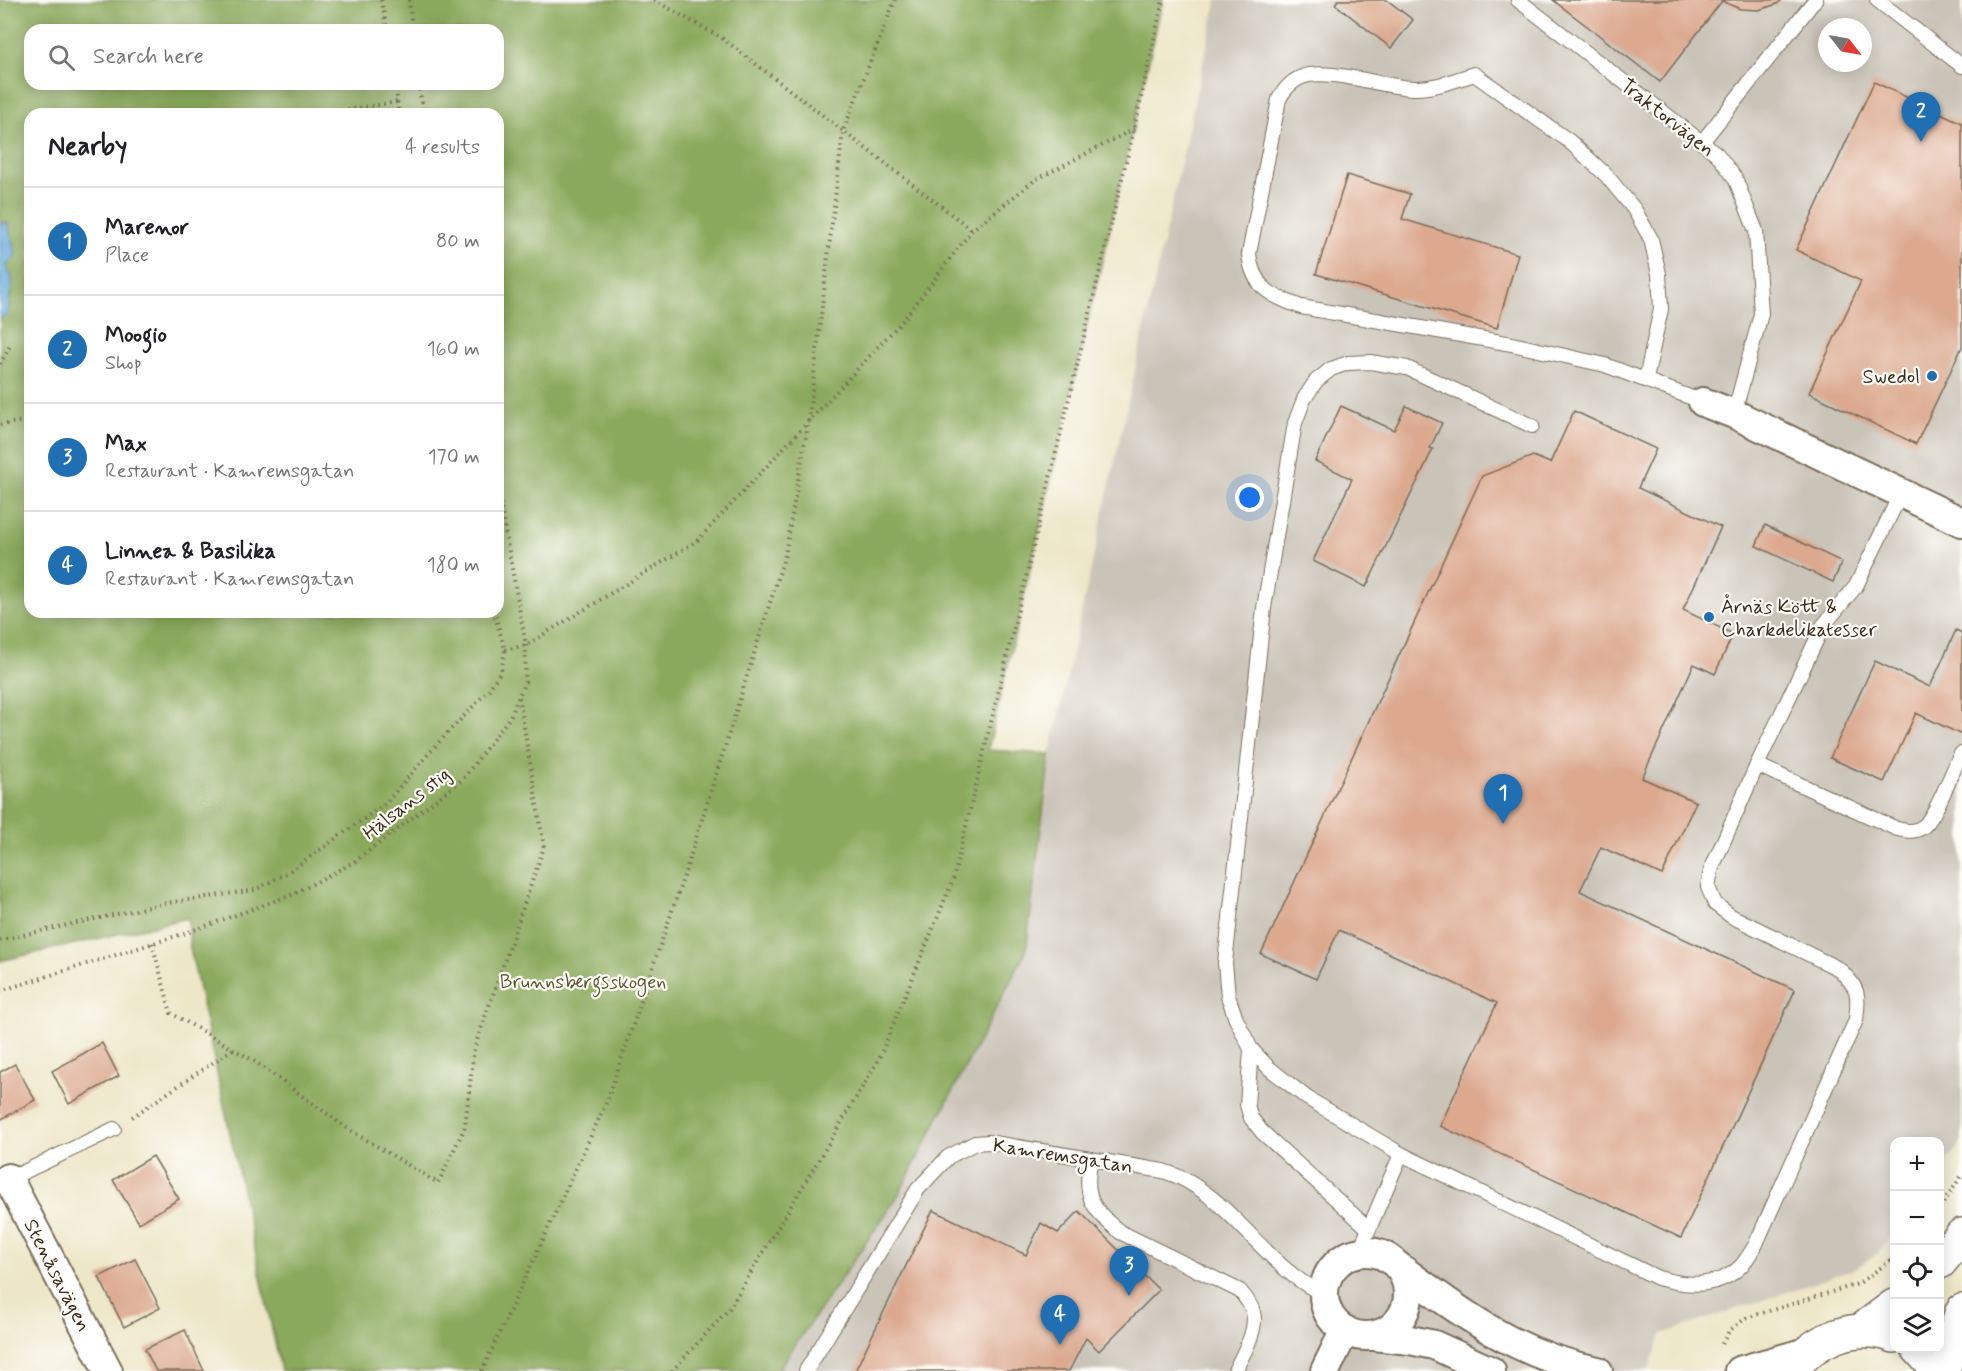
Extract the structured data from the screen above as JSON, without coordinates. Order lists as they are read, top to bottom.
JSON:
{
  "streets": {
    "street": ["Stenåsavägen"],
    "lane": ["Traktorvägen", "Kamremsgatan"],
    "path": ["Hälsans stig"]
  },
  "parks": ["Brunnsbergsskogen"],
  "places": ["Swedol", "Årnäs Kött & Charkdelikatesser"],
  "north": "bottom right",
  "page": {
    "search": "Search here",
    "pins": [
      "2",
      "1",
      "3",
      "4"
    ],
    "heading": ["Nearby", "4 results"],
    "list": [
      {
        "mark": "1",
        "name": "Marenor",
        "note": "Place",
        "value": "80 m"
      },
      {
        "mark": "2",
        "name": "Moogio",
        "note": "Shop",
        "value": "160 m"
      },
      {
        "mark": "3",
        "name": "Max",
        "note": "Restaurant · Kamremsgatan",
        "value": "170 m"
      },
      {
        "mark": "4",
        "name": "Linnea & Basilika",
        "note": "Restaurant · Kamremsgatan",
        "value": "180 m"
      }
    ],
    "map_buttons": ["+", "−"]
  }
}
